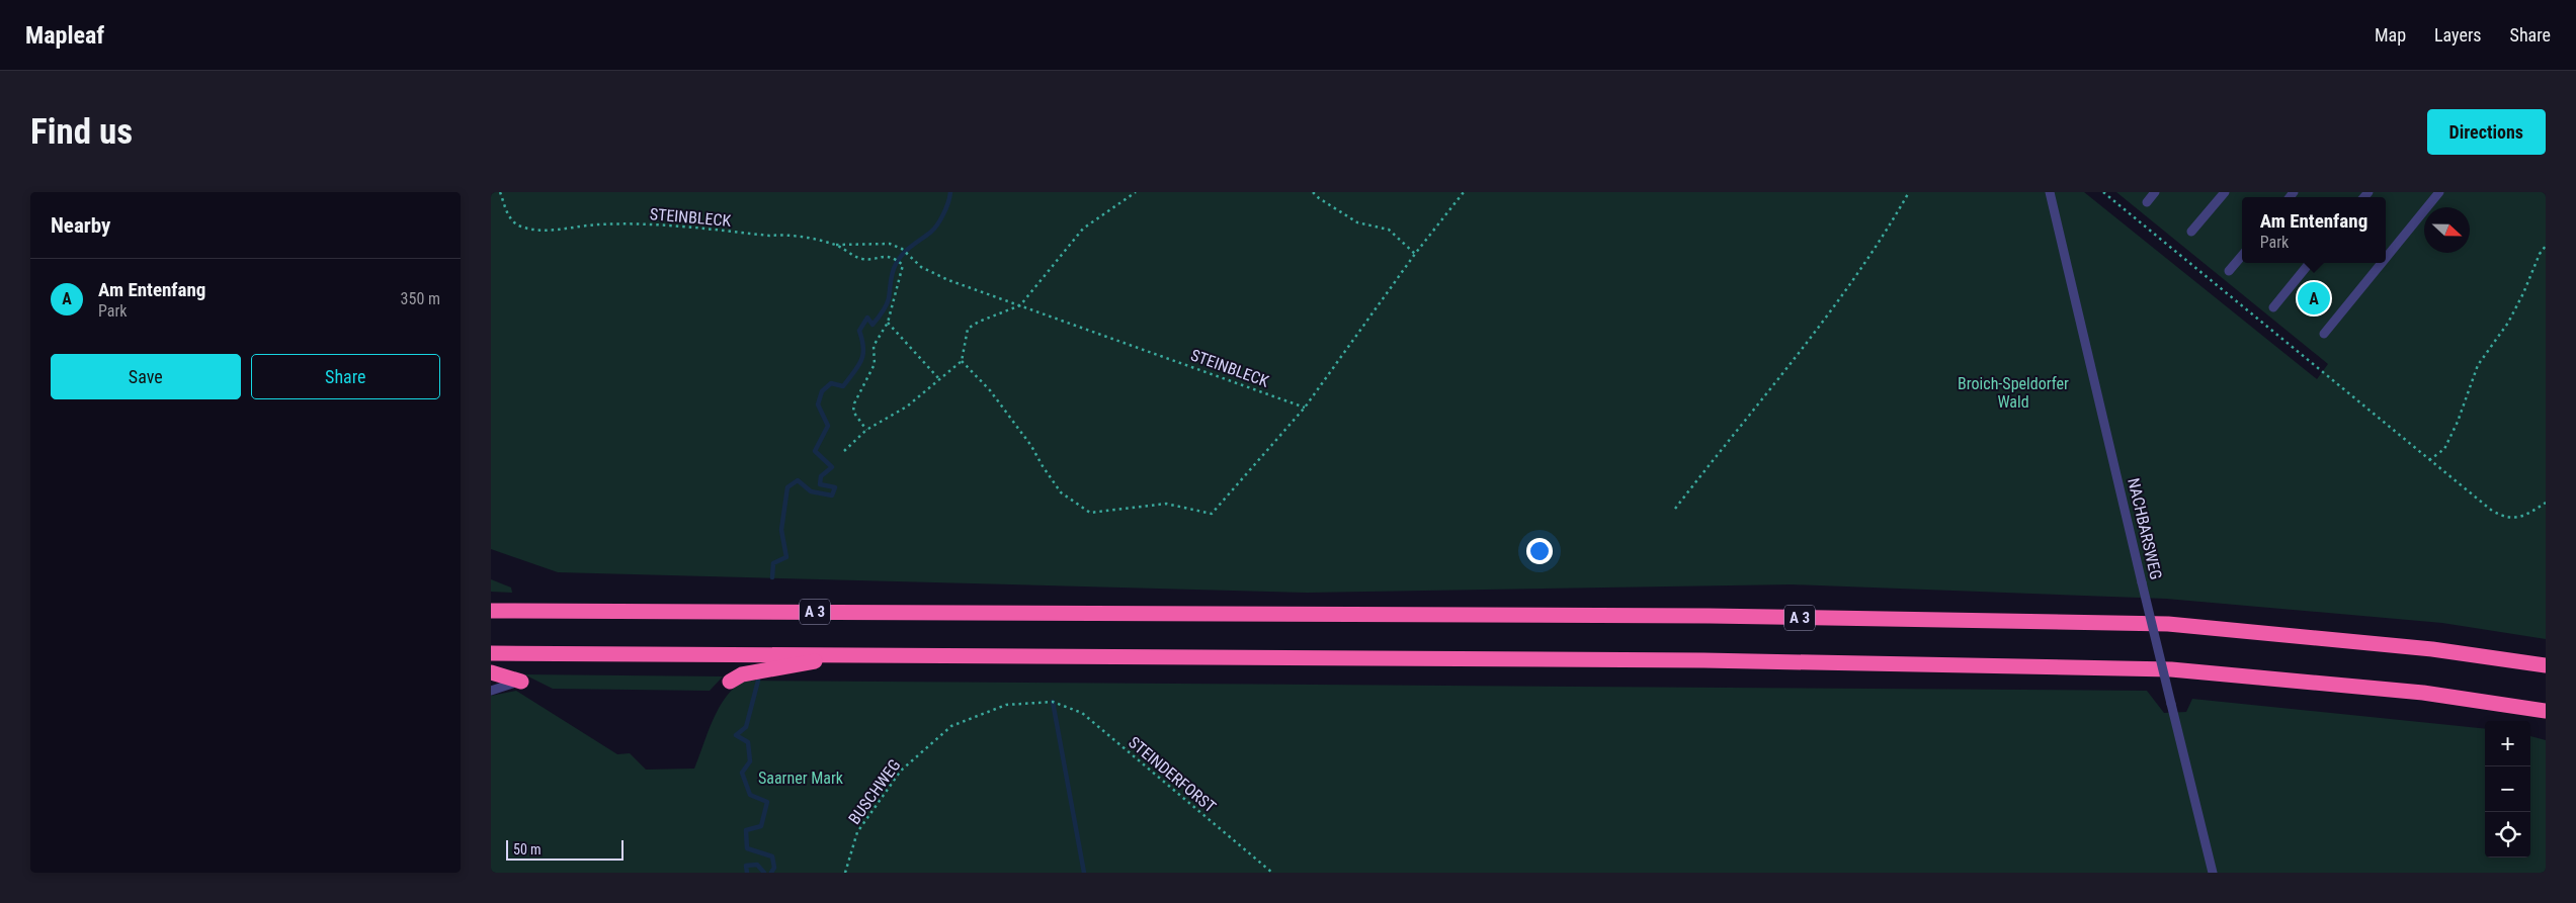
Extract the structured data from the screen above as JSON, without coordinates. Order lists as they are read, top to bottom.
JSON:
{
  "streets": {
    "highway": ["A 3"],
    "lane": ["NACHBARSWEG"],
    "path": ["STEINBLECK", "STEINDERFORST", "BUSCHWEG"]
  },
  "crossings": [
    ["STEINDERFORST", "BUSCHWEG"]
  ],
  "parks": ["Broich-Speldorfer Wald", "Saarner Mark"],
  "scale_bar": "50 m",
  "north": "right",
  "page": {
    "header": "Mapleaf",
    "nav": ["Map", "Layers", "Share"],
    "buttons": [
      "Directions",
      ["Save", "Share"]
    ],
    "title": "Find us",
    "heading": "Nearby",
    "popup": ["Am Entenfang", "Park"],
    "list": [
      {
        "mark": "A",
        "name": "Am Entenfang",
        "note": "Park",
        "value": "350 m"
      }
    ],
    "pins": "A",
    "map_buttons": ["+", "−"],
    "scale": "50 m"
  }
}
